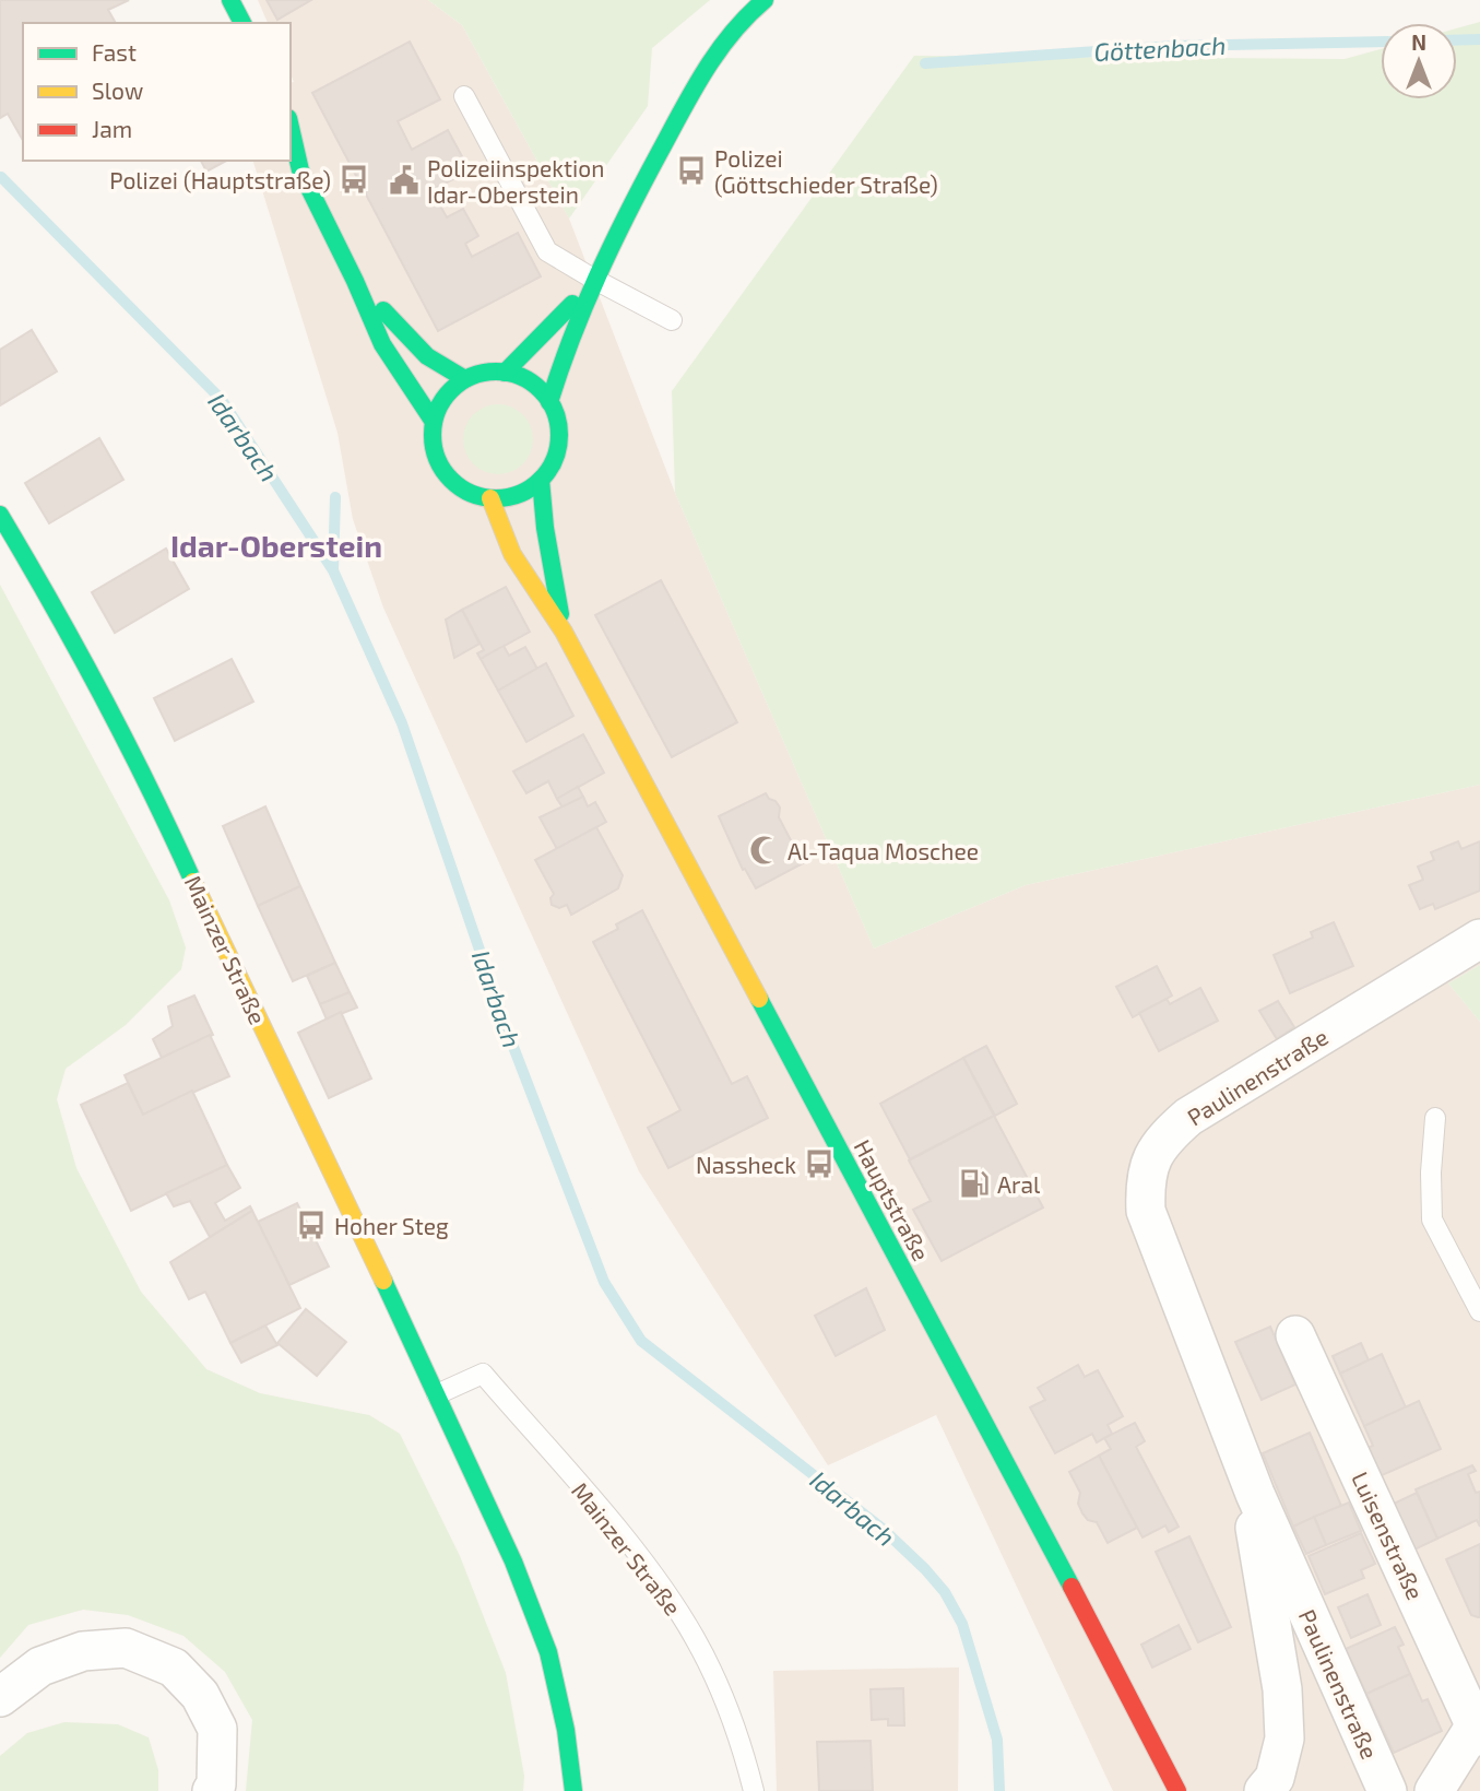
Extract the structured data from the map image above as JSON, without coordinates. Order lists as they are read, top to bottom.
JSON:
{
  "streets": {
    "main road": ["Mainzer Straße", "Hauptstraße"],
    "street": ["Paulinenstraße", "Luisenstraße"]
  },
  "districts": ["Idar-Oberstein"],
  "water": ["Göttenbach", "Idarbach"],
  "places": {
    "bus stop": [
      "Polizei (Göttschieder Straße)",
      "Polizei (Hauptstraße)",
      "Nassheck",
      "Hoher Steg"
    ],
    "public building": ["Polizeiinspektion Idar-Oberstein"],
    "mosque": ["Al-Taqua Moschee"],
    "fuel station": ["Aral"]
  },
  "legend": ["Fast", "Slow", "Jam"],
  "north": "top"
}
